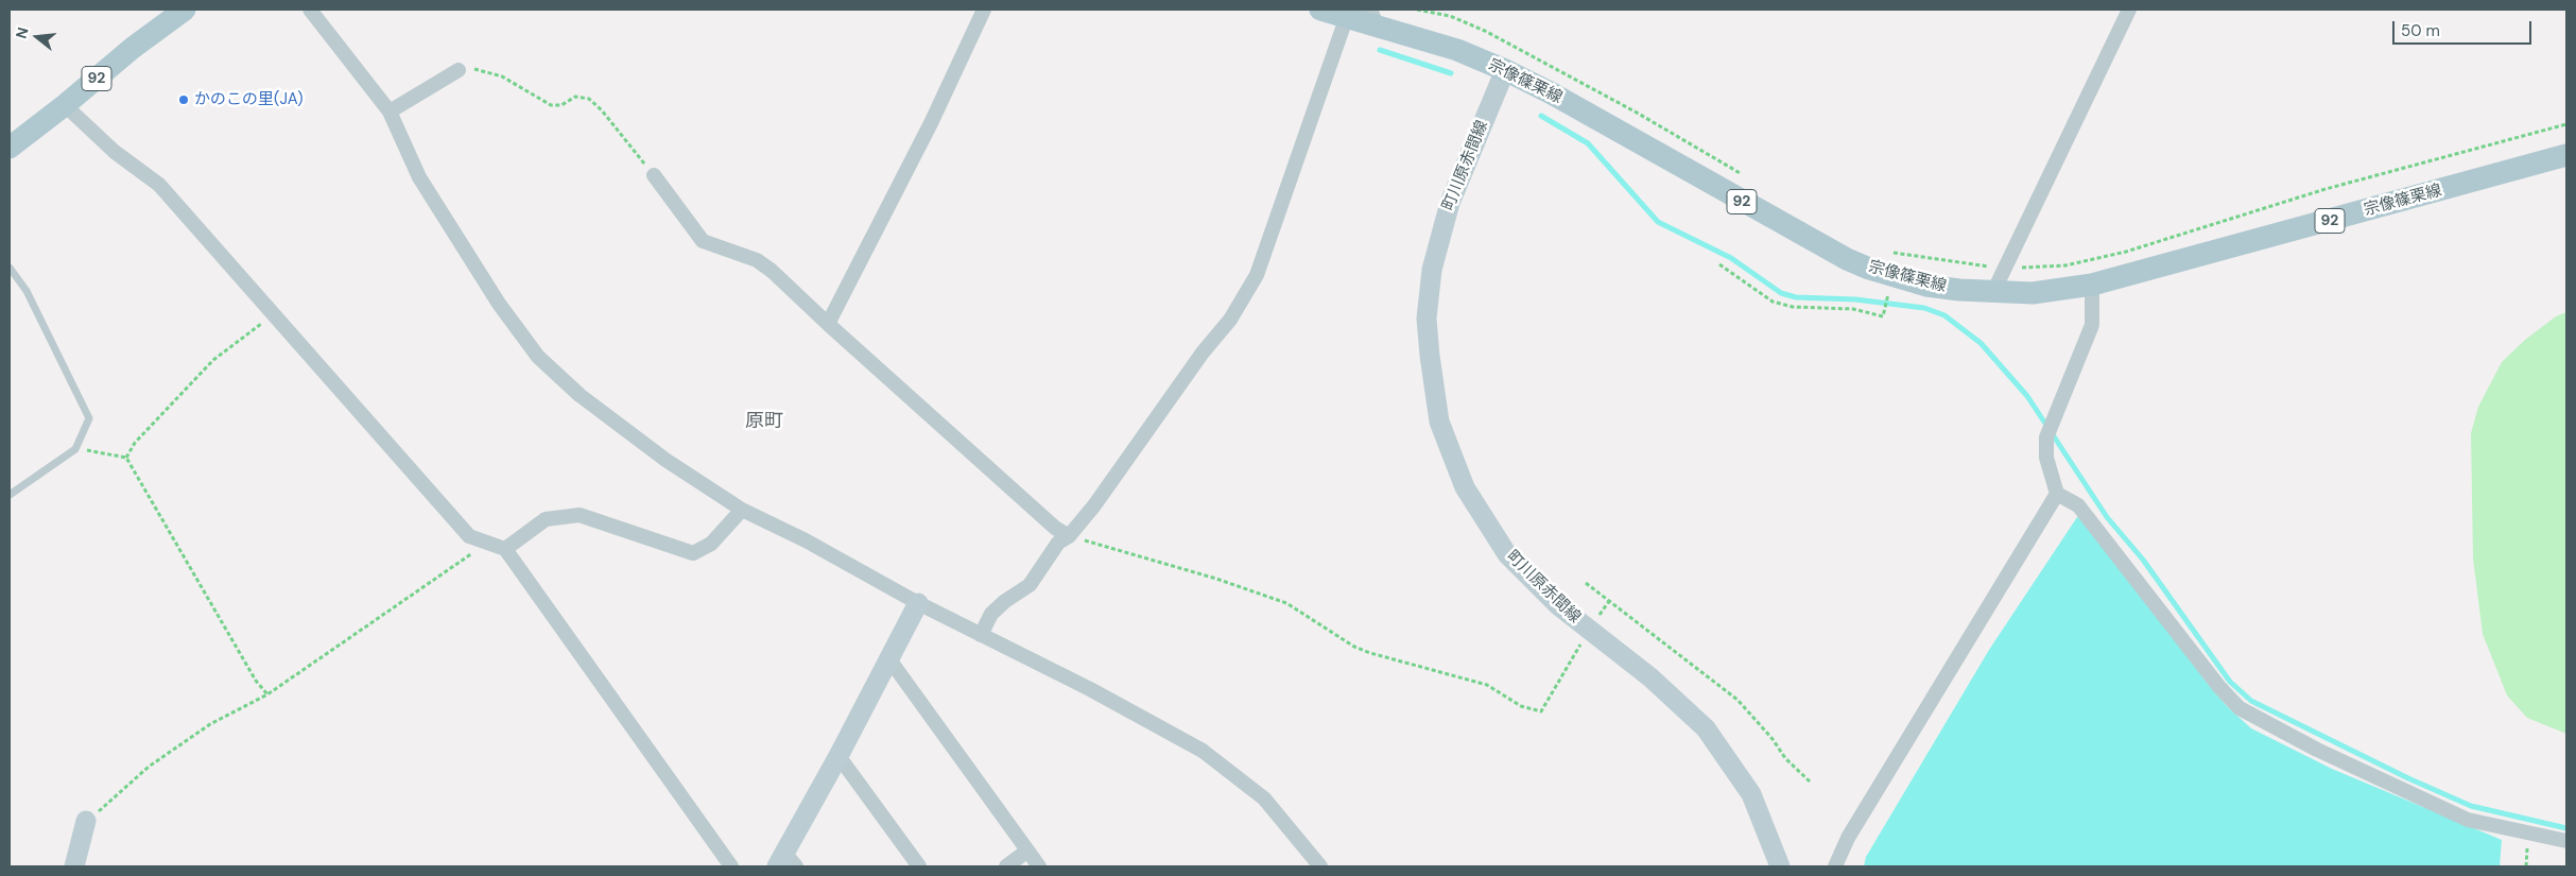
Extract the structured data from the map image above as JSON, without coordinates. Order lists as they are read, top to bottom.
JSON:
{
  "streets": {
    "main road": ["92", "宗像篠栗線", "町川原赤間線"]
  },
  "crossings": [
    ["宗像篠栗線", "町川原赤間線"]
  ],
  "districts": ["原町"],
  "places": ["かのこの里(JA)"],
  "scale_bar": "50 m",
  "north": "left"
}
